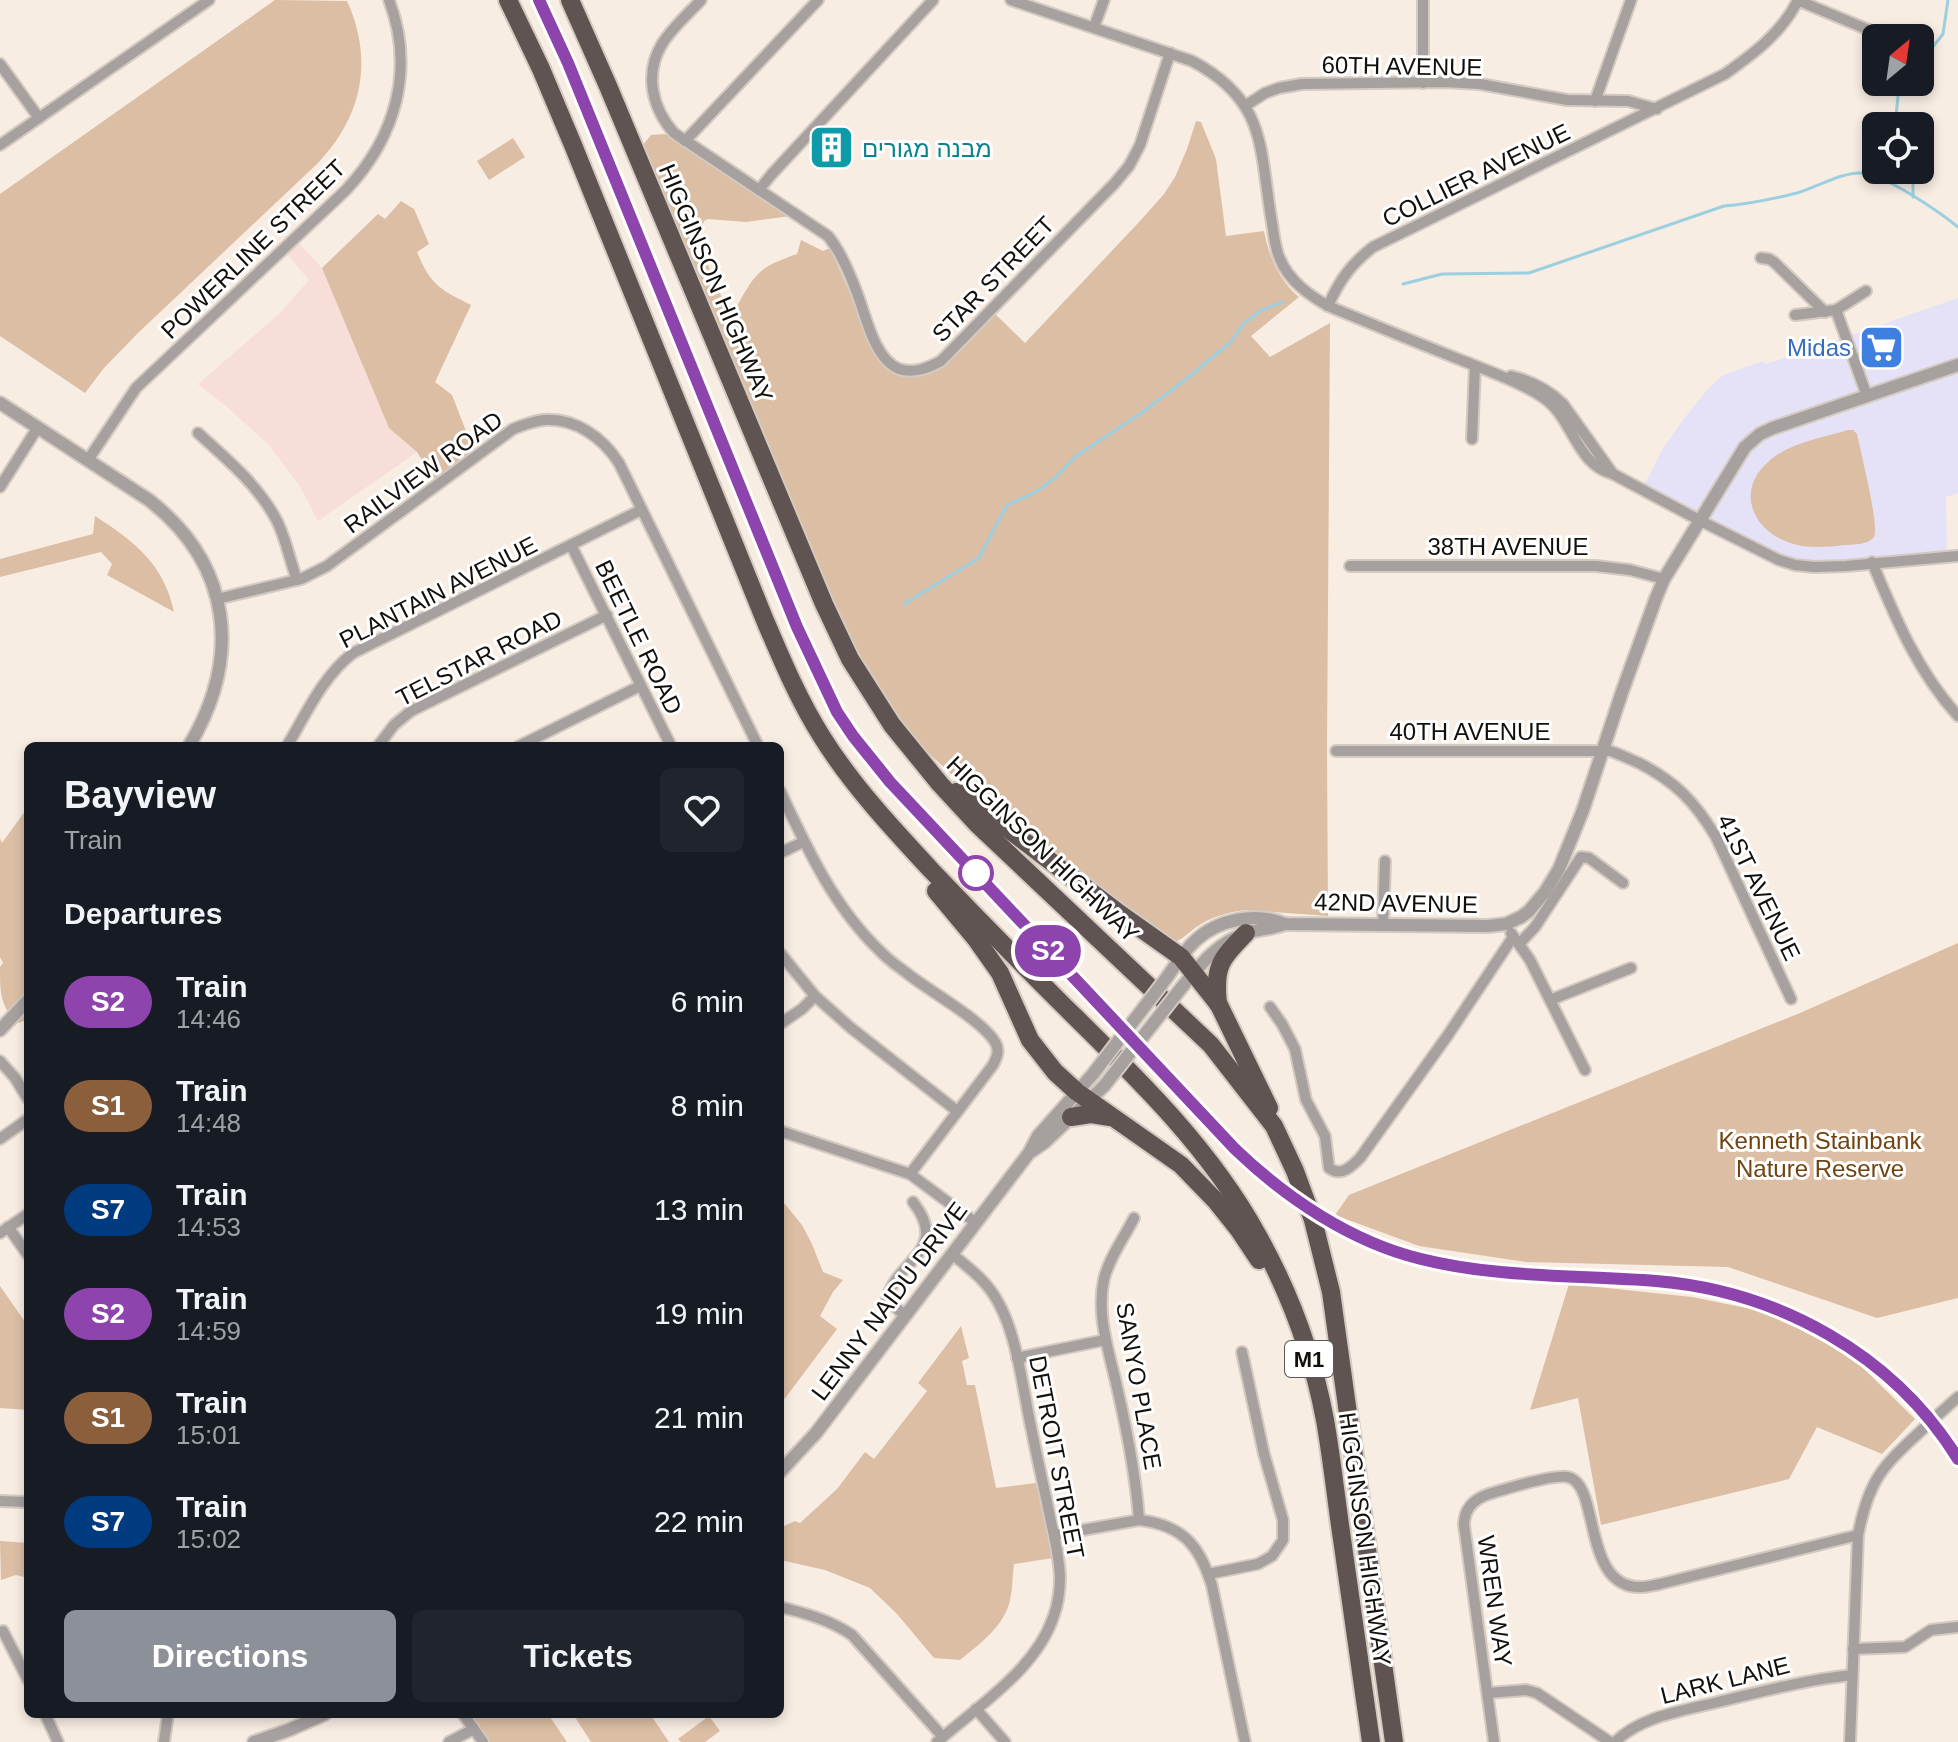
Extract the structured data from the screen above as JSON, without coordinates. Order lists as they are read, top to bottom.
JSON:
{
  "streets": {
    "highway": ["HIGGINSON HIGHWAY", "M1"],
    "street": [
      "60TH AVENUE",
      "COLLIER AVENUE",
      "POWERLINE STREET",
      "STAR STREET",
      "RAILVIEW ROAD",
      "38TH AVENUE",
      "PLANTAIN AVENUE",
      "BEETLE ROAD",
      "TELSTAR ROAD",
      "40TH AVENUE",
      "41ST AVENUE",
      "42ND AVENUE",
      "LENNY NAIDU DRIVE",
      "SANYO PLACE",
      "DETROIT STREET",
      "WREN WAY",
      "LARK LANE"
    ]
  },
  "crossings": [
    ["60TH AVENUE", "COLLIER AVENUE"],
    ["RAILVIEW ROAD", "PLANTAIN AVENUE"],
    ["PLANTAIN AVENUE", "BEETLE ROAD"],
    ["BEETLE ROAD", "TELSTAR ROAD"],
    ["40TH AVENUE", "41ST AVENUE"],
    ["LENNY NAIDU DRIVE", "DETROIT STREET"]
  ],
  "parks": ["Kenneth Stainbank Nature Reserve"],
  "places": {
    "building": ["מבנה מגורים"],
    "supermarket": ["Midas"]
  },
  "north": "top right",
  "page": {
    "on_map": "S2",
    "heading": [
      ["Bayview", "Train"],
      "Departures"
    ],
    "list": [
      {
        "mark": "S2",
        "name": "Train",
        "note": "14:46",
        "value": "6 min"
      },
      {
        "mark": "S1",
        "name": "Train",
        "note": "14:48",
        "value": "8 min"
      },
      {
        "mark": "S7",
        "name": "Train",
        "note": "14:53",
        "value": "13 min"
      },
      {
        "mark": "S2",
        "name": "Train",
        "note": "14:59",
        "value": "19 min"
      },
      {
        "mark": "S1",
        "name": "Train",
        "note": "15:01",
        "value": "21 min"
      },
      {
        "mark": "S7",
        "name": "Train",
        "note": "15:02",
        "value": "22 min"
      }
    ],
    "buttons": ["Directions", "Tickets"]
  }
}
